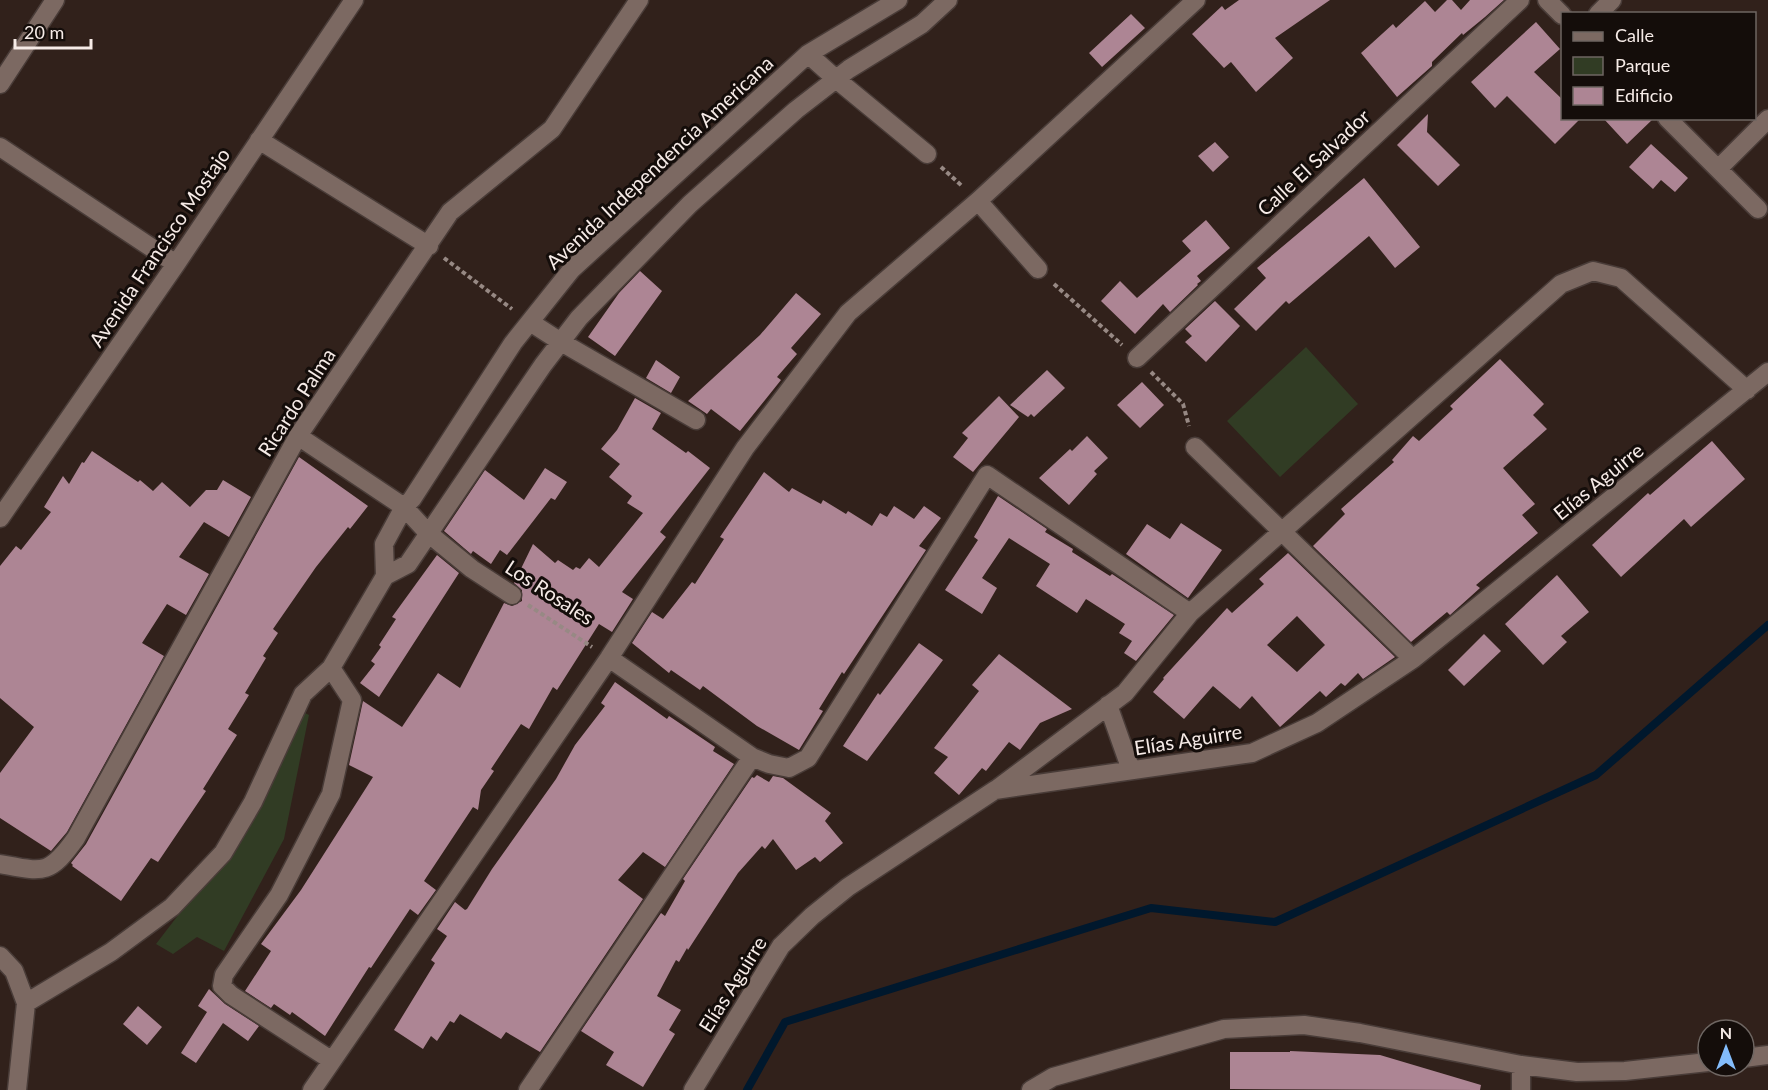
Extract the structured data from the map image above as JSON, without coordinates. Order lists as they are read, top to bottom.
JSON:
{
  "streets": {
    "street": [
      "Avenida Independencia Americana",
      "Calle El Salvador",
      "Avenida Francisco Mostajo",
      "Ricardo Palma",
      "Elías Aguirre",
      "Los Rosales"
    ]
  },
  "crossings": [
    ["Avenida Independencia Americana", "Los Rosales"],
    ["Ricardo Palma", "Los Rosales"]
  ],
  "legend": ["Calle", "Parque", "Edificio"],
  "scale_bar": "20 m",
  "north": "top"
}
